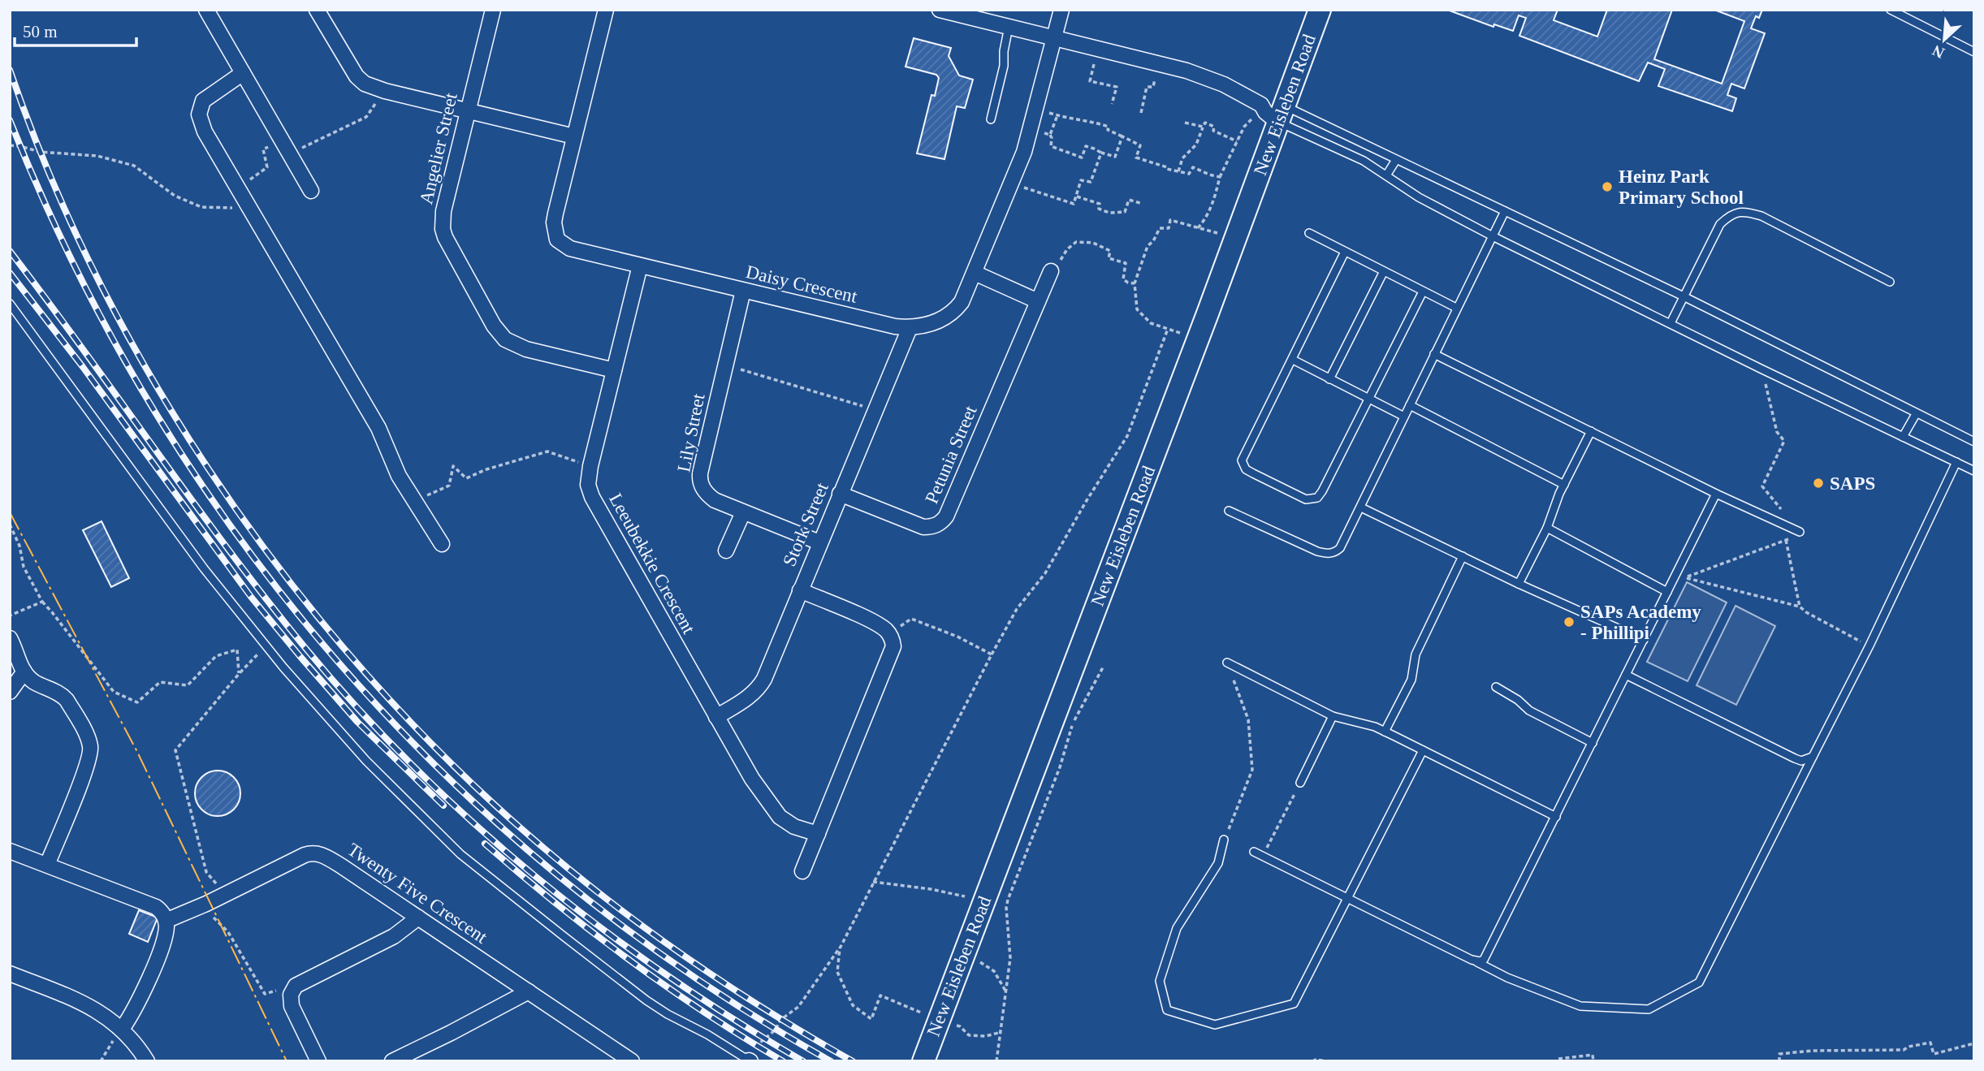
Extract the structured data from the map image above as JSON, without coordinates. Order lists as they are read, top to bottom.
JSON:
{
  "streets": {
    "main road": ["New Eisleben Road"],
    "street": [
      "Angelier Street",
      "Daisy Crescent",
      "Lily Street",
      "Petunia Street",
      "Stork Street",
      "Leeubekkie Crescent",
      "Twenty Five Crescent"
    ]
  },
  "crossings": [
    ["Angelier Street", "Leeubekkie Crescent"],
    ["Daisy Crescent", "Lily Street"],
    ["Daisy Crescent", "Stork Street"],
    ["Daisy Crescent", "Leeubekkie Crescent"],
    ["Lily Street", "Stork Street"],
    ["Petunia Street", "Stork Street"],
    ["Stork Street", "Leeubekkie Crescent"]
  ],
  "places": ["Heinz Park Primary School", "SAPS", "SAPs Academy - Phillipi"],
  "scale_bar": "50 m",
  "north": "bottom left"
}
